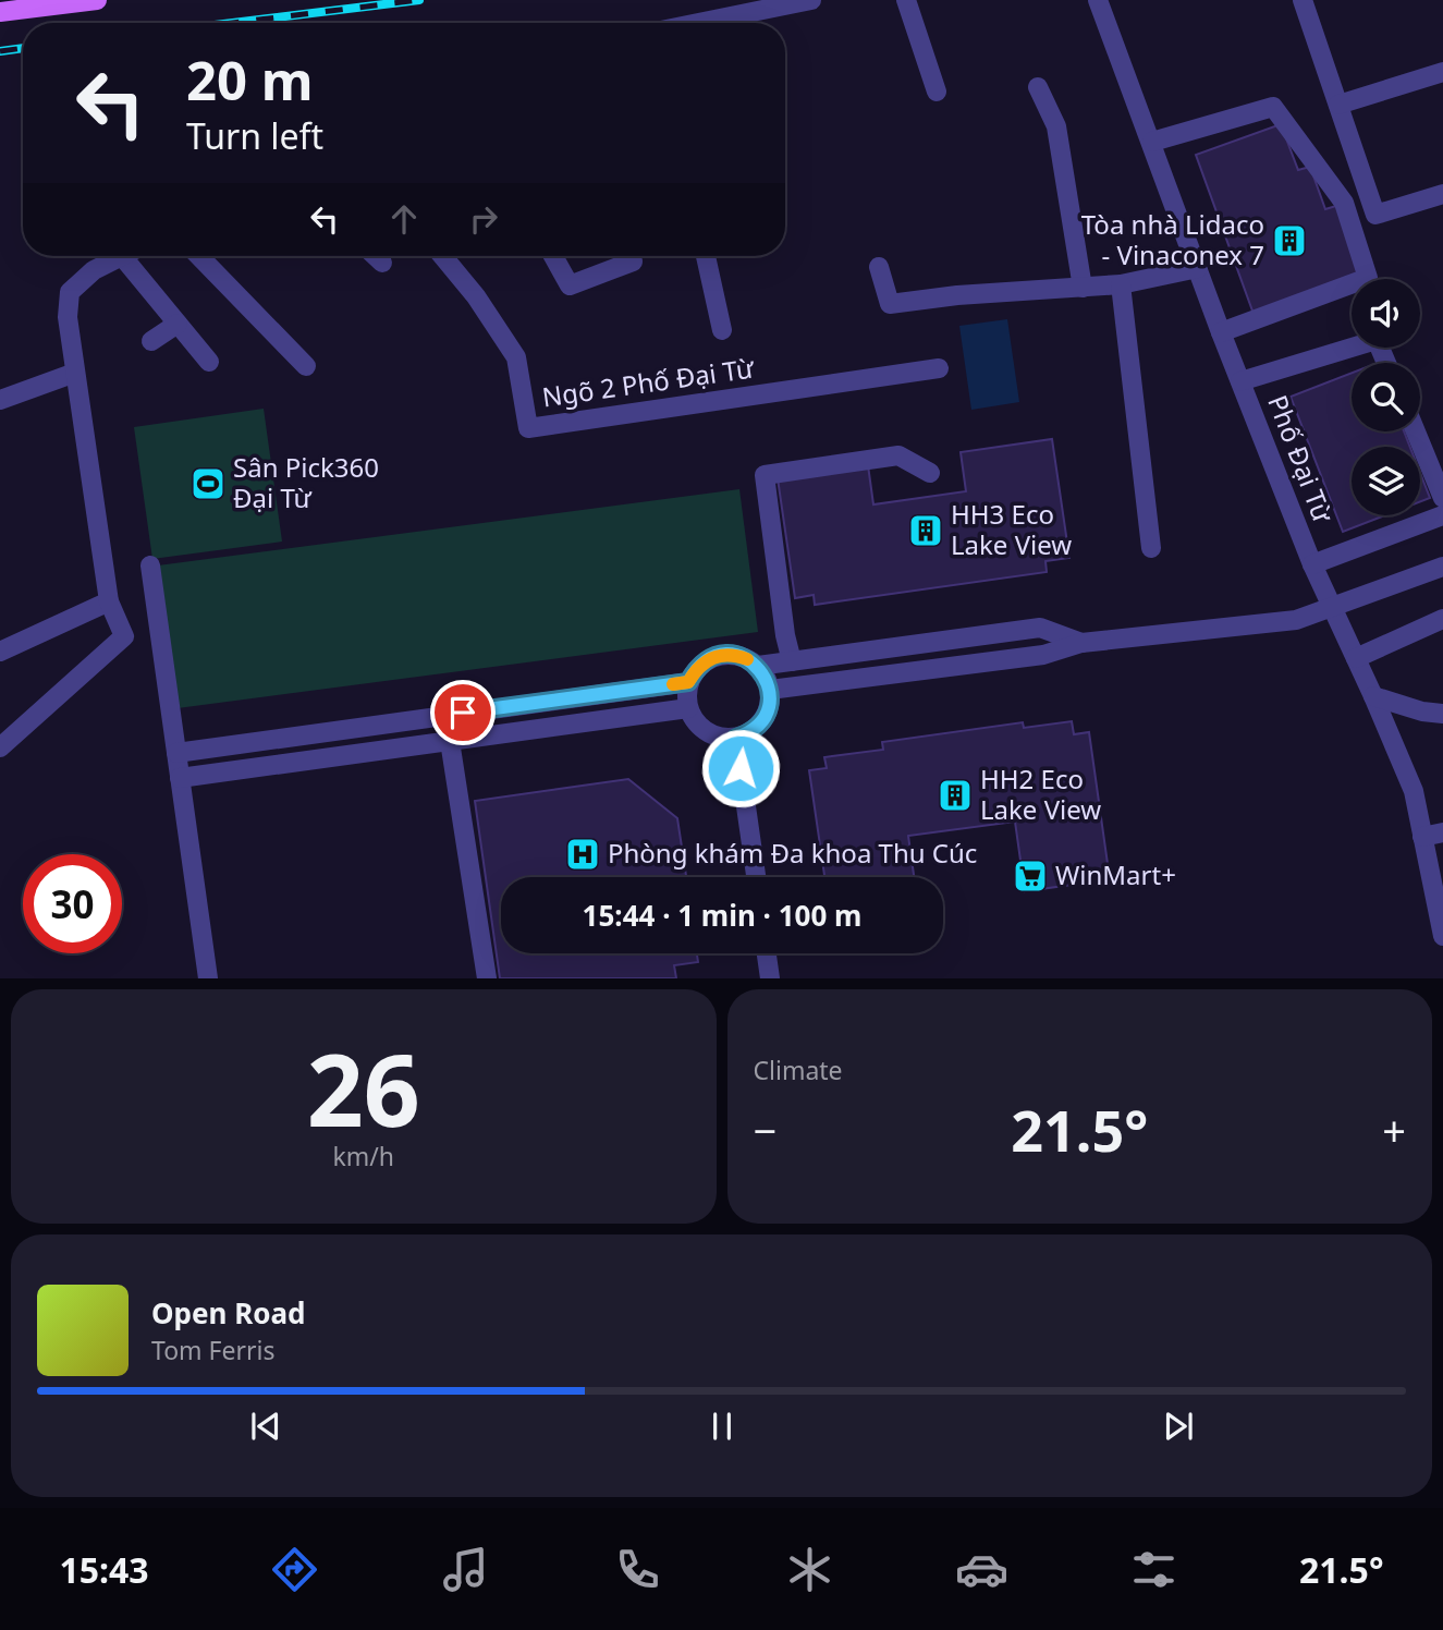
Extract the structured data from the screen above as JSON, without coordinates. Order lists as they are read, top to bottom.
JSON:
{
  "streets": {
    "street": ["Ngõ 2 Phố Đại Từ", "Phố Đại Từ"]
  },
  "places": {
    "building": ["Tòa nhà Lidaco - Vinaconex 7", "HH3 Eco Lake View", "HH2 Eco Lake View"],
    "sports": ["Sân Pick360 Đại Từ"],
    "hospital": ["Phòng khám Đa khoa Thu Cúc"],
    "supermarket": ["WinMart+"]
  },
  "page": {
    "turn": ["20 m", "Turn left"],
    "limit": "30",
    "trip": "15:44 · 1 min · 100 m",
    "tile": [
      ["26", "km/h"],
      "Climate"
    ],
    "heat": ["−", "21.5°", "+"],
    "song": ["Open Road", "Tom Ferris"],
    "tabs": ["15:43", "21.5°"]
  }
}
